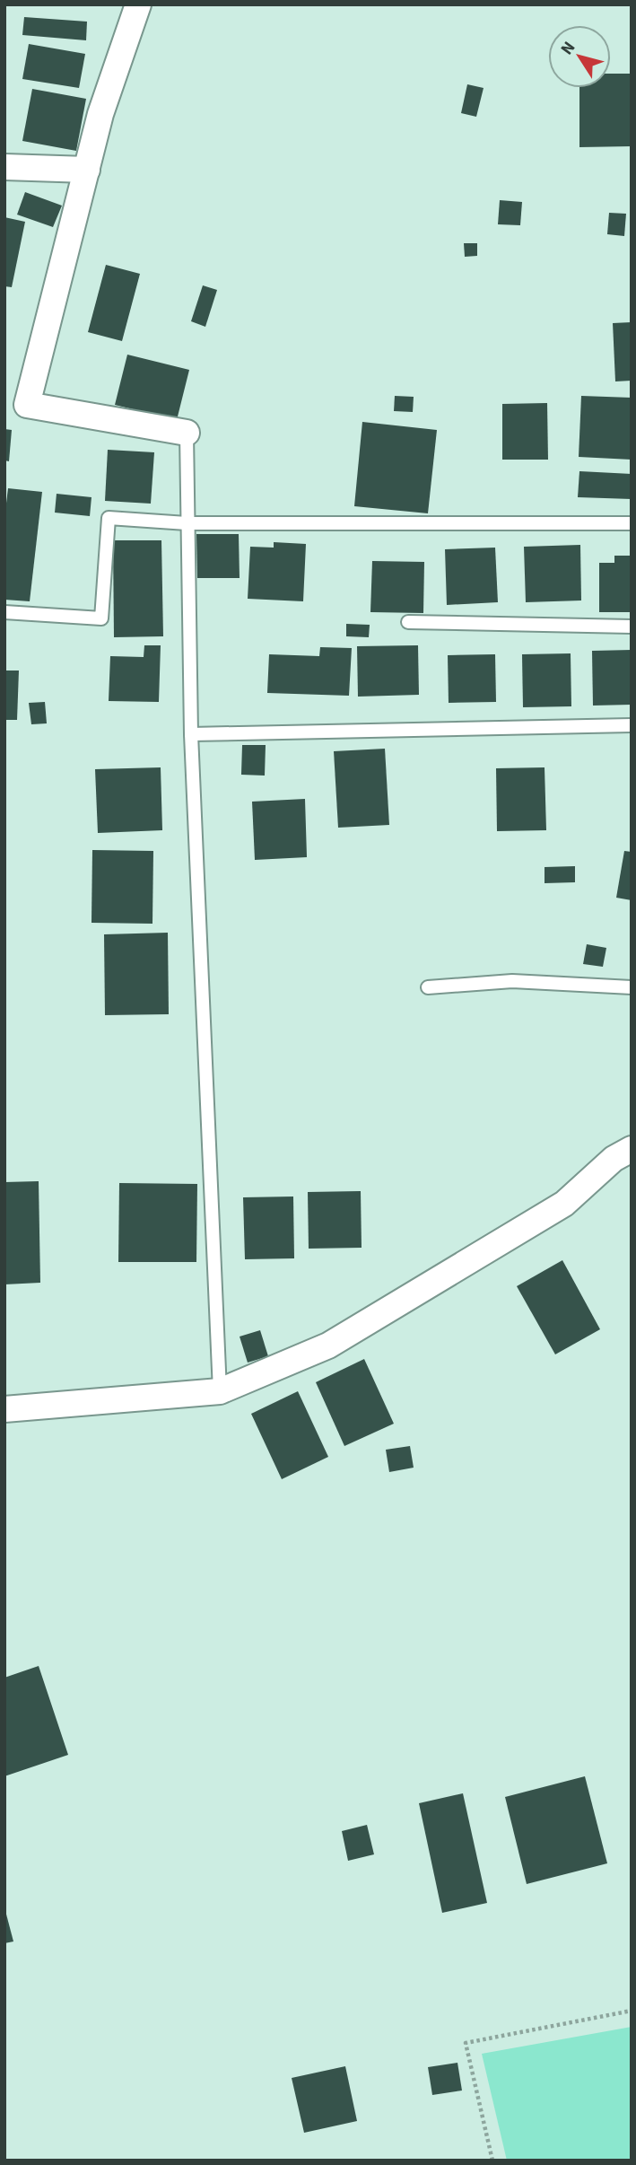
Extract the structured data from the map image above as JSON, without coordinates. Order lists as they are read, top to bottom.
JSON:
{
  "north": "top left"
}
